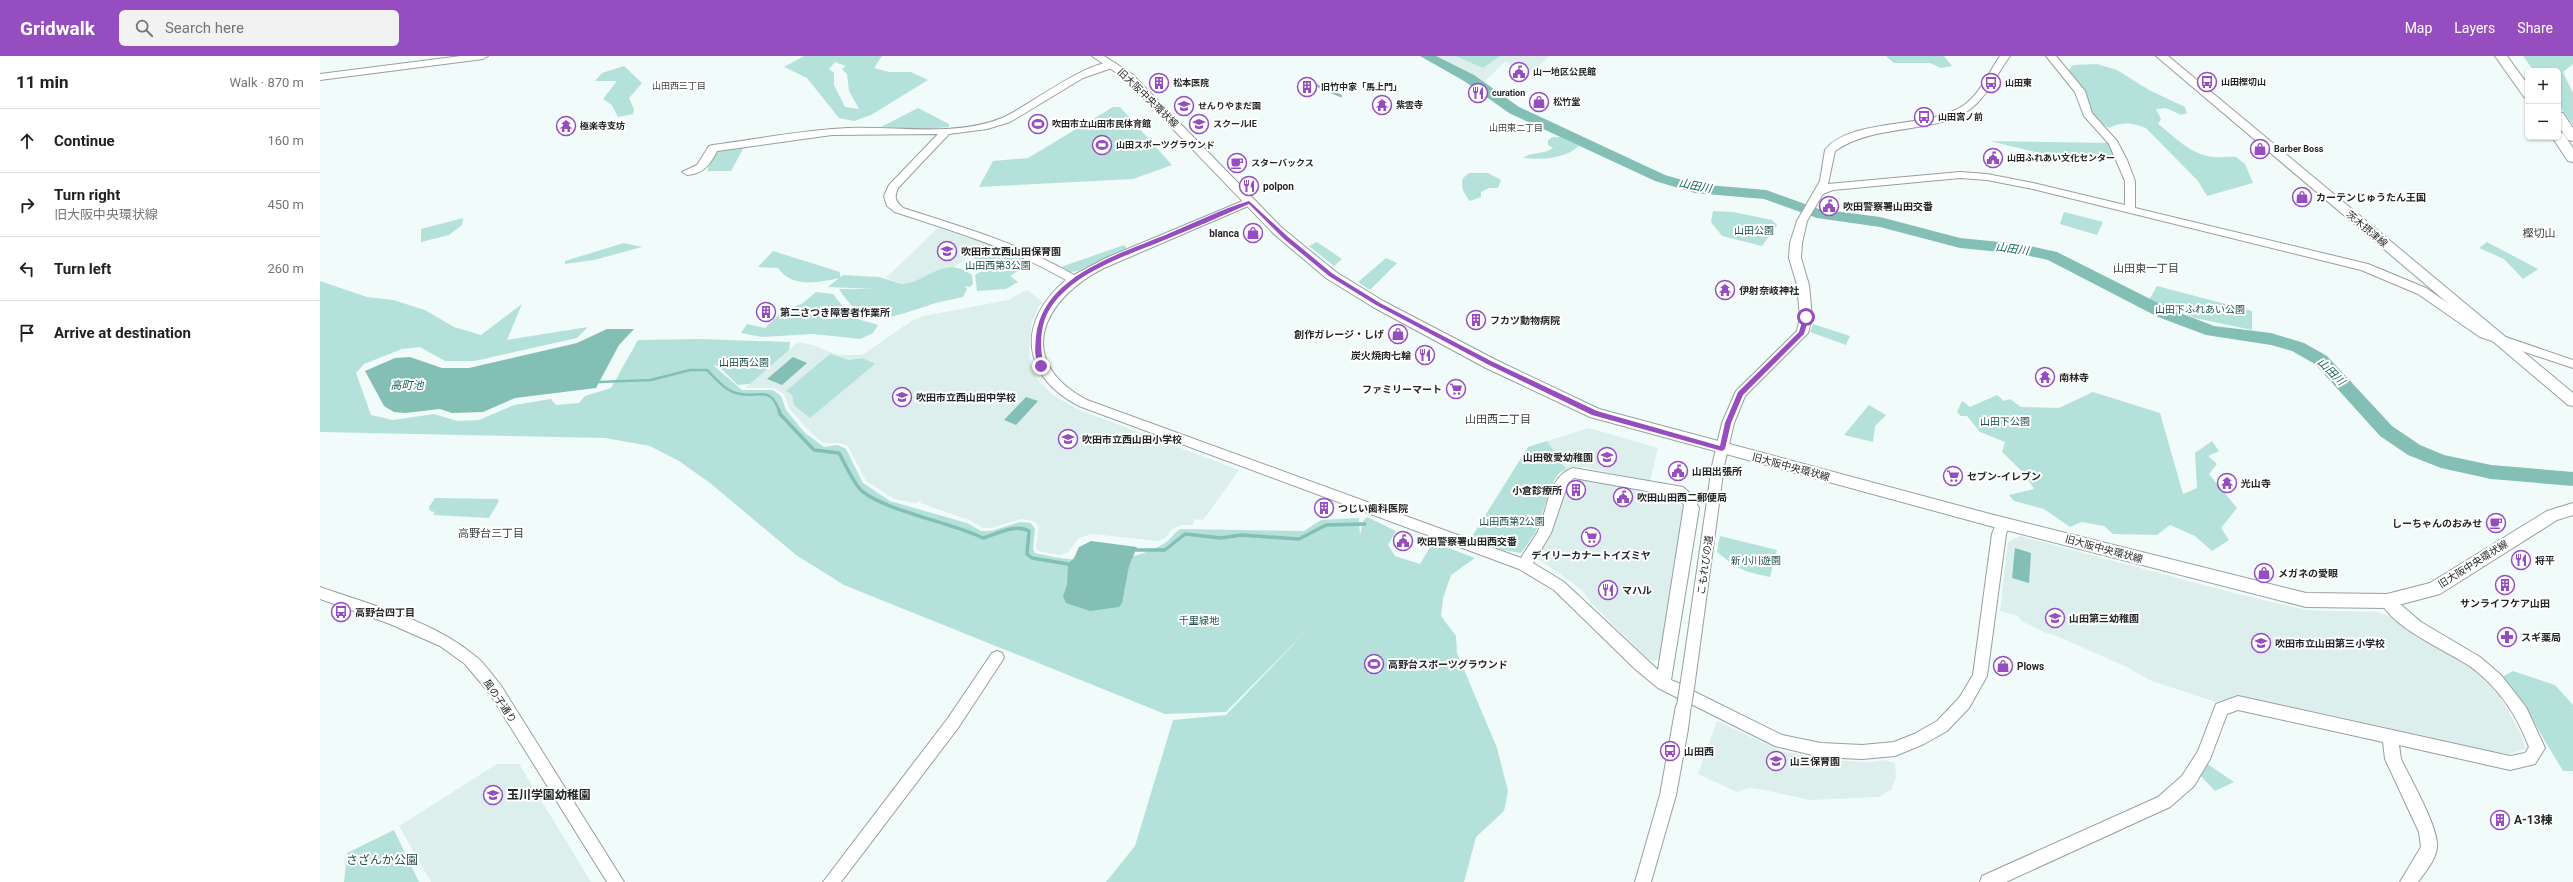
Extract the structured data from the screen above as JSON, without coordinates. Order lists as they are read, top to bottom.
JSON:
{
  "streets": {
    "main road": ["旧大阪中央環状線", "茨木摂津線"],
    "street": ["こもれびの道", "風の子通り"]
  },
  "crossings": [
    ["旧大阪中央環状線", "こもれびの道"]
  ],
  "districts": [
    "山田西三丁目",
    "山田東二丁目",
    "樫切山",
    "山田東一丁目",
    "山田西二丁目",
    "高野台三丁目"
  ],
  "water": ["山田川", "高町池"],
  "parks": [
    "山田公園",
    "山田西第3公園",
    "山田下ふれあい公園",
    "山田西公園",
    "山田下公園",
    "山田西第2公園",
    "新小川遊園",
    "千里緑地",
    "さざんか公園"
  ],
  "places": {
    "public building": [
      "山一地区公民館",
      "山田ふれあい文化センター",
      "吹田警察署山田交番",
      "山田出張所",
      "吹田山田西二郵便局",
      "吹田警察署山田西交番"
    ],
    "bus stop": [
      "山田樫切山",
      "山田東",
      "山田宮ノ前",
      "高野台四丁目",
      "山田西"
    ],
    "building": [
      "松本医院",
      "旧竹中家「馬上門」",
      "第二さつき障害者作業所",
      "フカツ動物病院",
      "小倉診療所",
      "つじい歯科医院",
      "サンライフケア山田",
      "A-13棟"
    ],
    "restaurant": [
      "curation",
      "polpon",
      "炭火焼肉七輪",
      "将平",
      "マハル"
    ],
    "shop": [
      "松竹堂",
      "Barber Boss",
      "カーテンじゅうたん王国",
      "blanca",
      "創作ガレージ・しげ",
      "メガネの愛眼",
      "Plows"
    ],
    "temple": [
      "紫雲寺",
      "極楽寺支坊",
      "伊射奈岐神社",
      "南林寺",
      "光山寺"
    ],
    "school or university": [
      "せんりやまだ園",
      "スクールIE",
      "吹田市立西山田保育園",
      "吹田市立西山田中学校",
      "吹田市立西山田小学校",
      "山田敬愛幼稚園",
      "山田第三幼稚園",
      "吹田市立山田第三小学校",
      "山三保育園",
      "玉川学園幼稚園"
    ],
    "sports": ["吹田市立山田市民体育館", "山田スポーツグラウンド", "高野台スポーツグラウンド"],
    "cafe": ["スターバックス", "しーちゃんのおみせ"],
    "supermarket": ["ファミリーマート", "セブン-イレブン", "デイリーカナートイズミヤ"],
    "pharmacy": ["スギ薬局"]
  },
  "page": {
    "header": "Gridwalk",
    "search": "Search here",
    "nav": ["Map", "Layers", "Share"],
    "heading": ["11 min", "Walk · 870 m"],
    "map_buttons": ["+", "−"],
    "list": [
      ["Continue", "160 m"],
      ["Turn right", "旧大阪中央環状線", "450 m"],
      ["Turn left", "260 m"],
      "Arrive at destination"
    ]
  }
}
